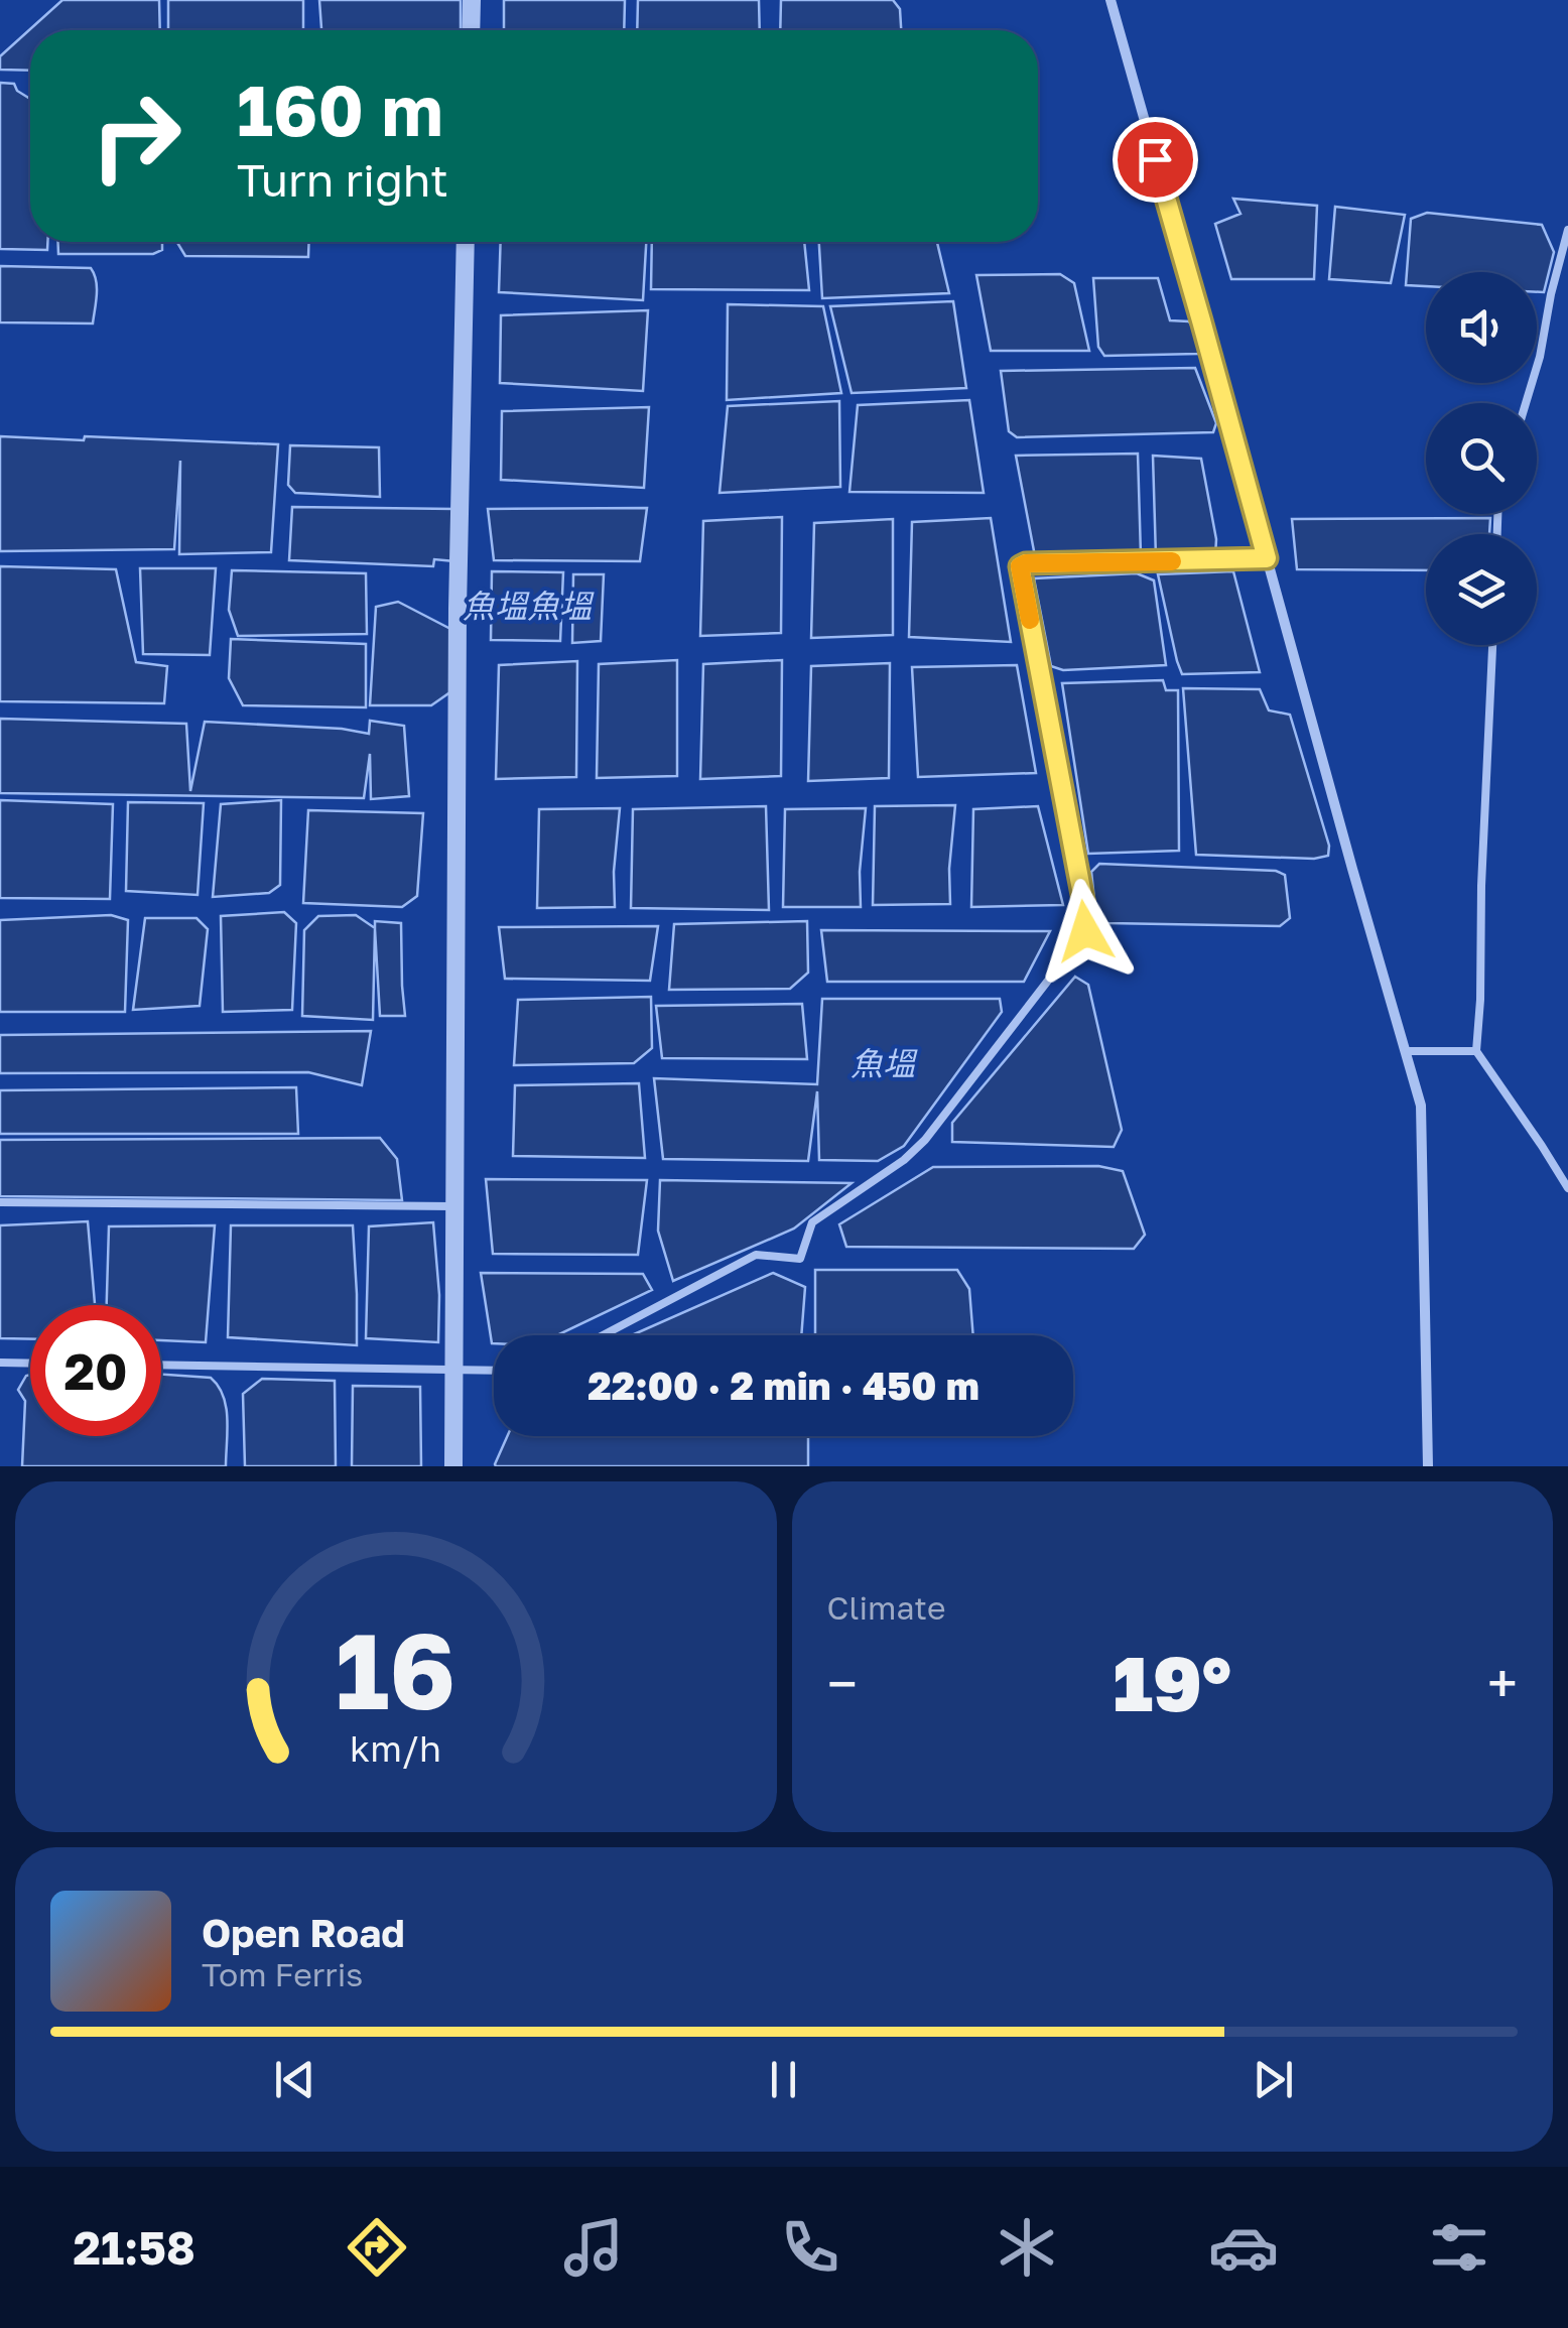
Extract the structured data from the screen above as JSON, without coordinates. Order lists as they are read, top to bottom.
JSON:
{
  "water": ["魚塭魚塭", "魚塭"],
  "page": {
    "turn": ["160 m", "Turn right"],
    "limit": "20",
    "trip": "22:00 · 2 min · 450 m",
    "tile": "Climate",
    "heat": ["−", "19°", "+"],
    "song": ["Open Road", "Tom Ferris"],
    "tabs": "21:58",
    "gauge": ["16", "km/h"]
  }
}
